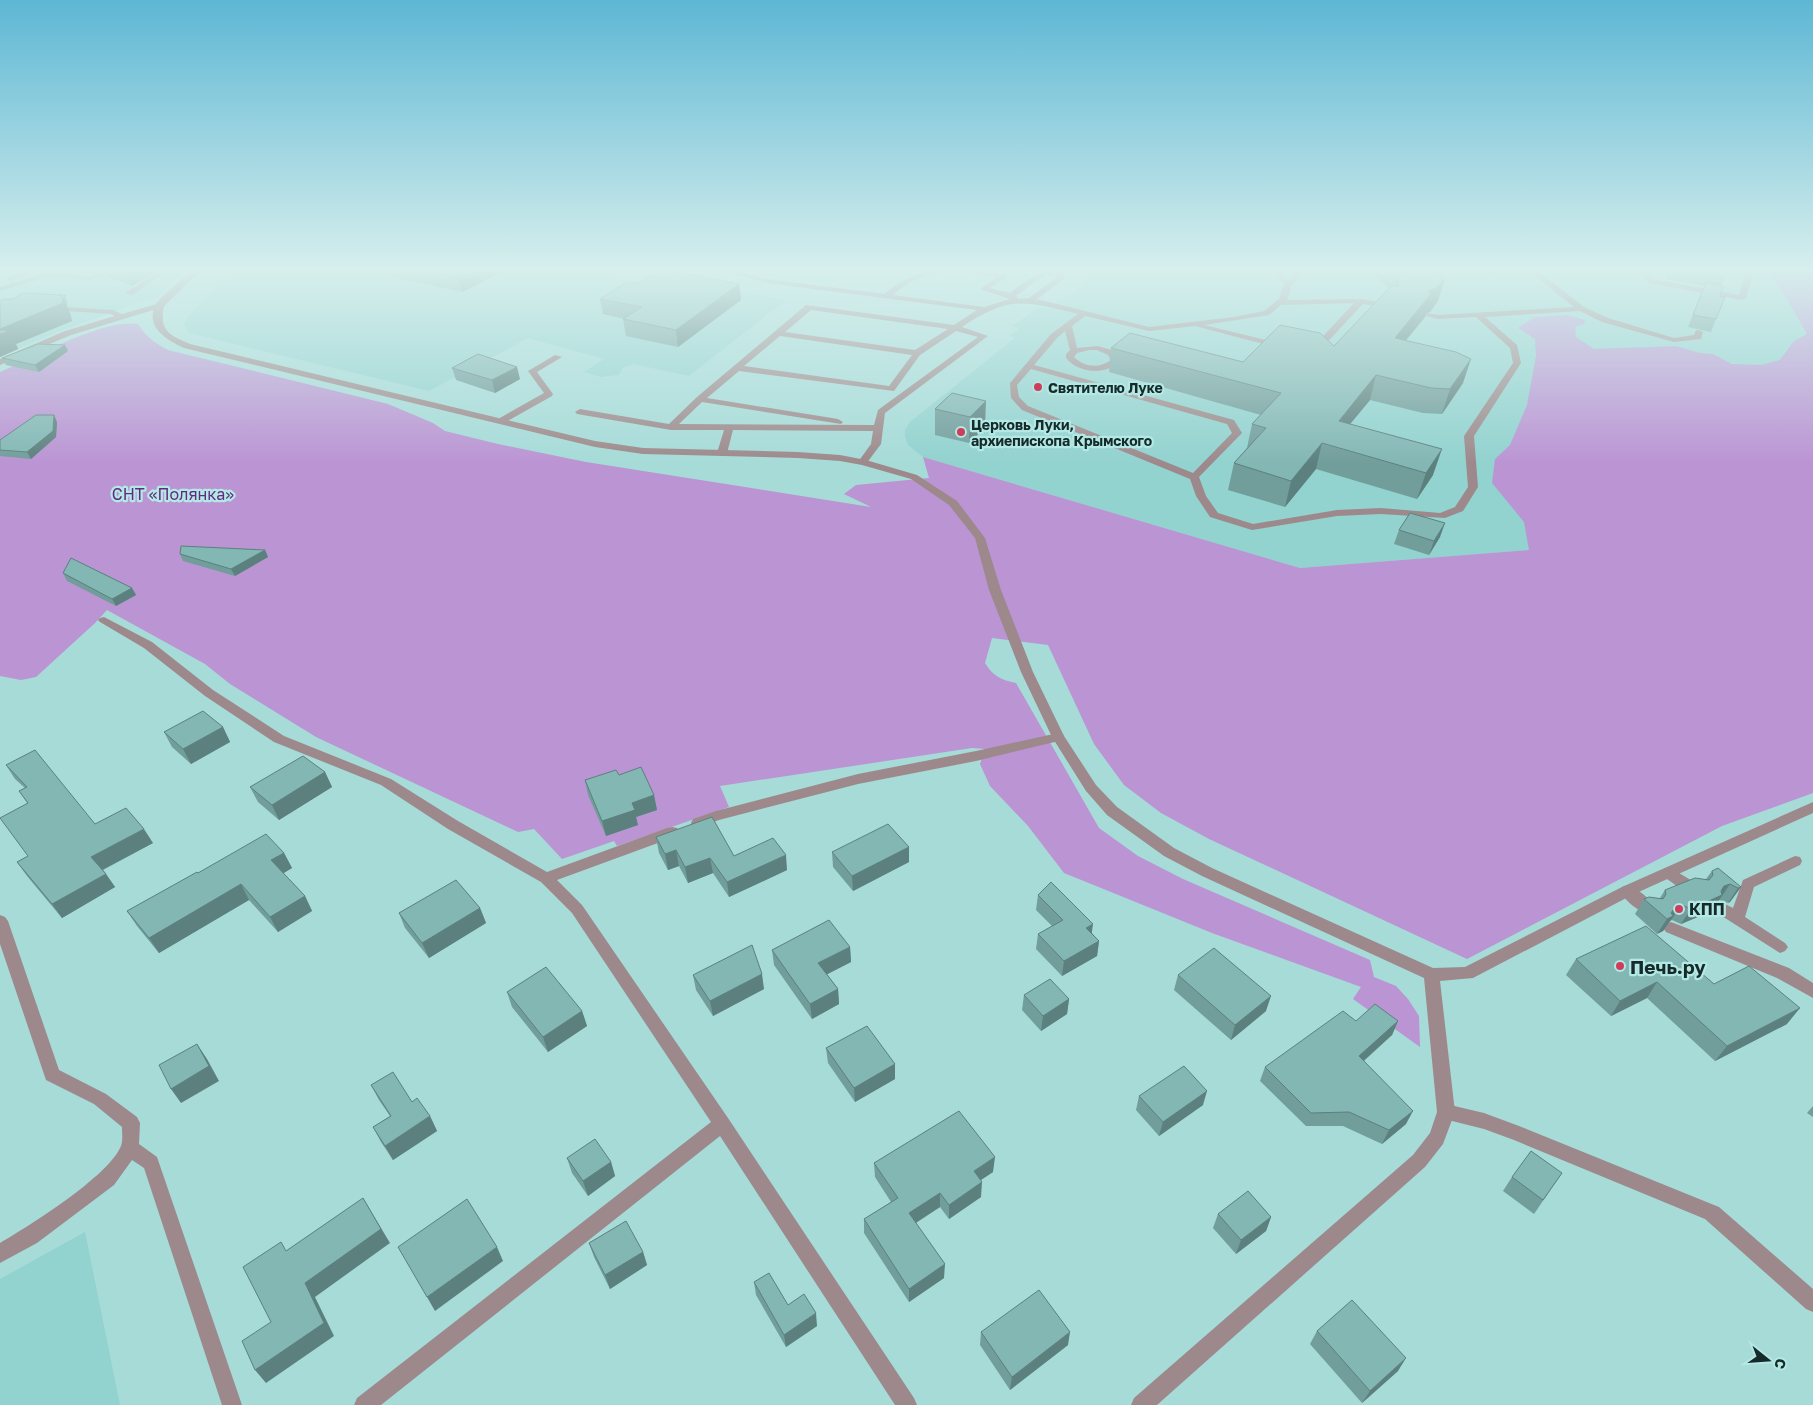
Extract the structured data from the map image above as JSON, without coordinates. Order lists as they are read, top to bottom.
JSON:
{
  "parks": ["СНТ «Полянка»"],
  "places": [
    "Святителю Луке",
    "Церковь Луки, архиепископа Крымского",
    "КПП",
    "Печь.ру"
  ],
  "north": "right"
}
